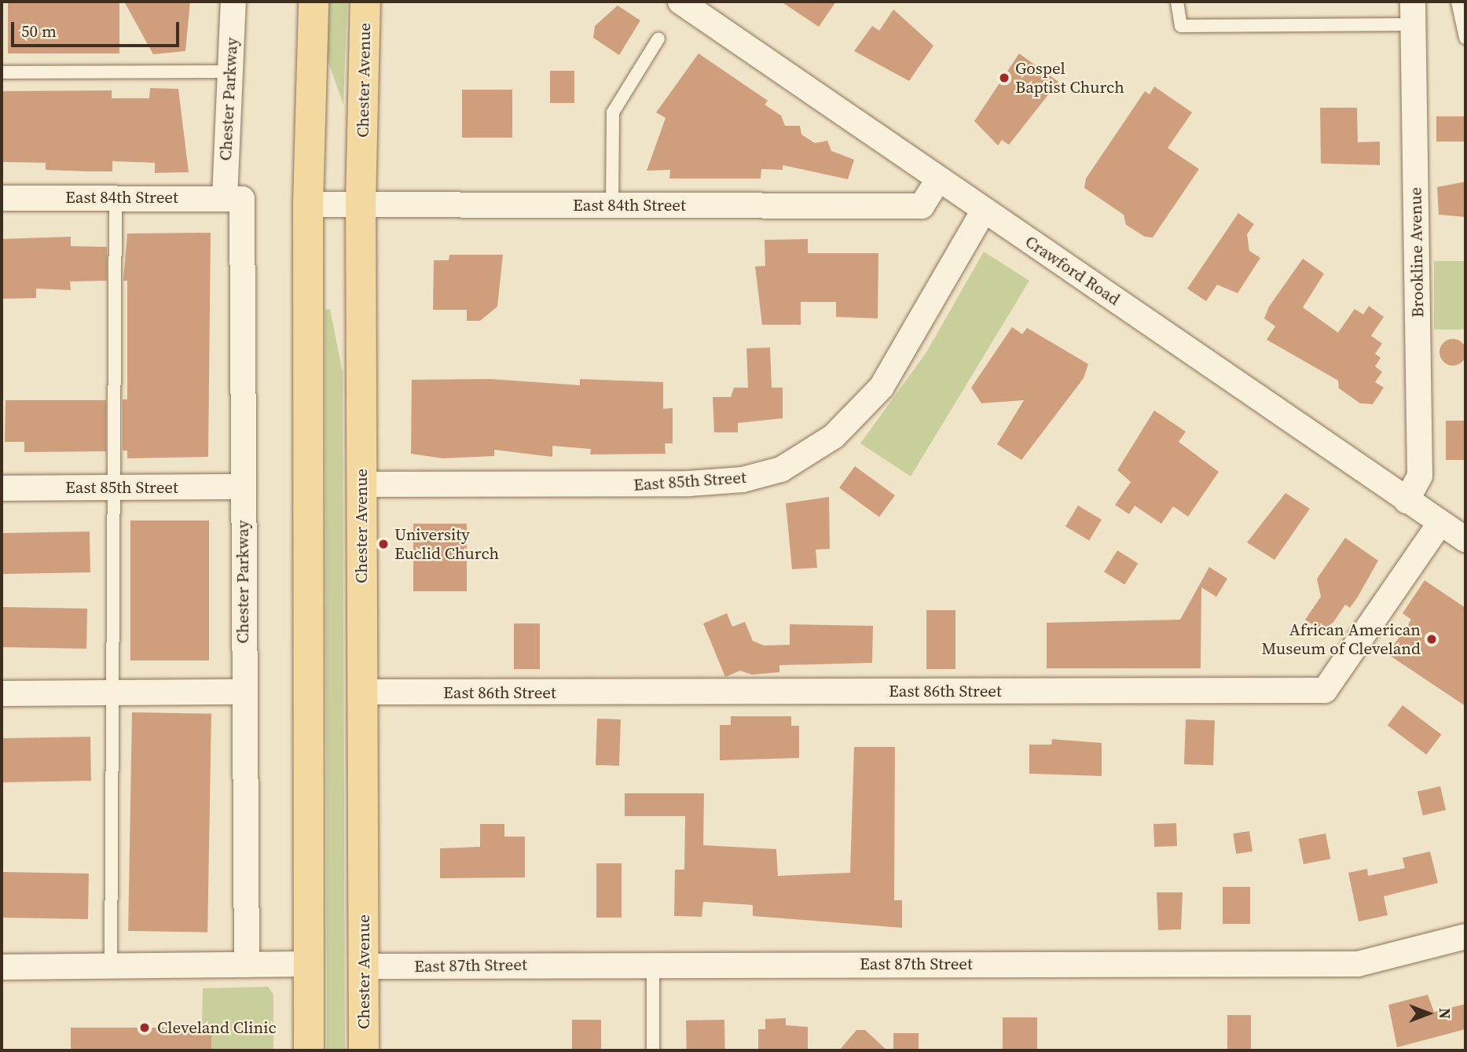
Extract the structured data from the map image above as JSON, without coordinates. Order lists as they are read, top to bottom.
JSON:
{
  "streets": {
    "main road": ["Chester Avenue"],
    "street": [
      "Chester Parkway",
      "East 84th Street",
      "Brookline Avenue",
      "Crawford Road",
      "East 85th Street",
      "East 86th Street",
      "East 87th Street"
    ]
  },
  "crossings": [
    ["Chester Avenue", "East 84th Street"],
    ["Chester Avenue", "East 85th Street"],
    ["Chester Avenue", "East 86th Street"],
    ["Chester Avenue", "East 87th Street"],
    ["Chester Parkway", "East 84th Street"],
    ["Chester Parkway", "East 85th Street"],
    ["East 84th Street", "Crawford Road"],
    ["Brookline Avenue", "Crawford Road"],
    ["Crawford Road", "East 85th Street"],
    ["Crawford Road", "East 86th Street"]
  ],
  "places": [
    "Gospel Baptist Church",
    "University Euclid Church",
    "African American Museum of Cleveland",
    "Cleveland Clinic"
  ],
  "scale_bar": "50 m",
  "north": "right"
}
